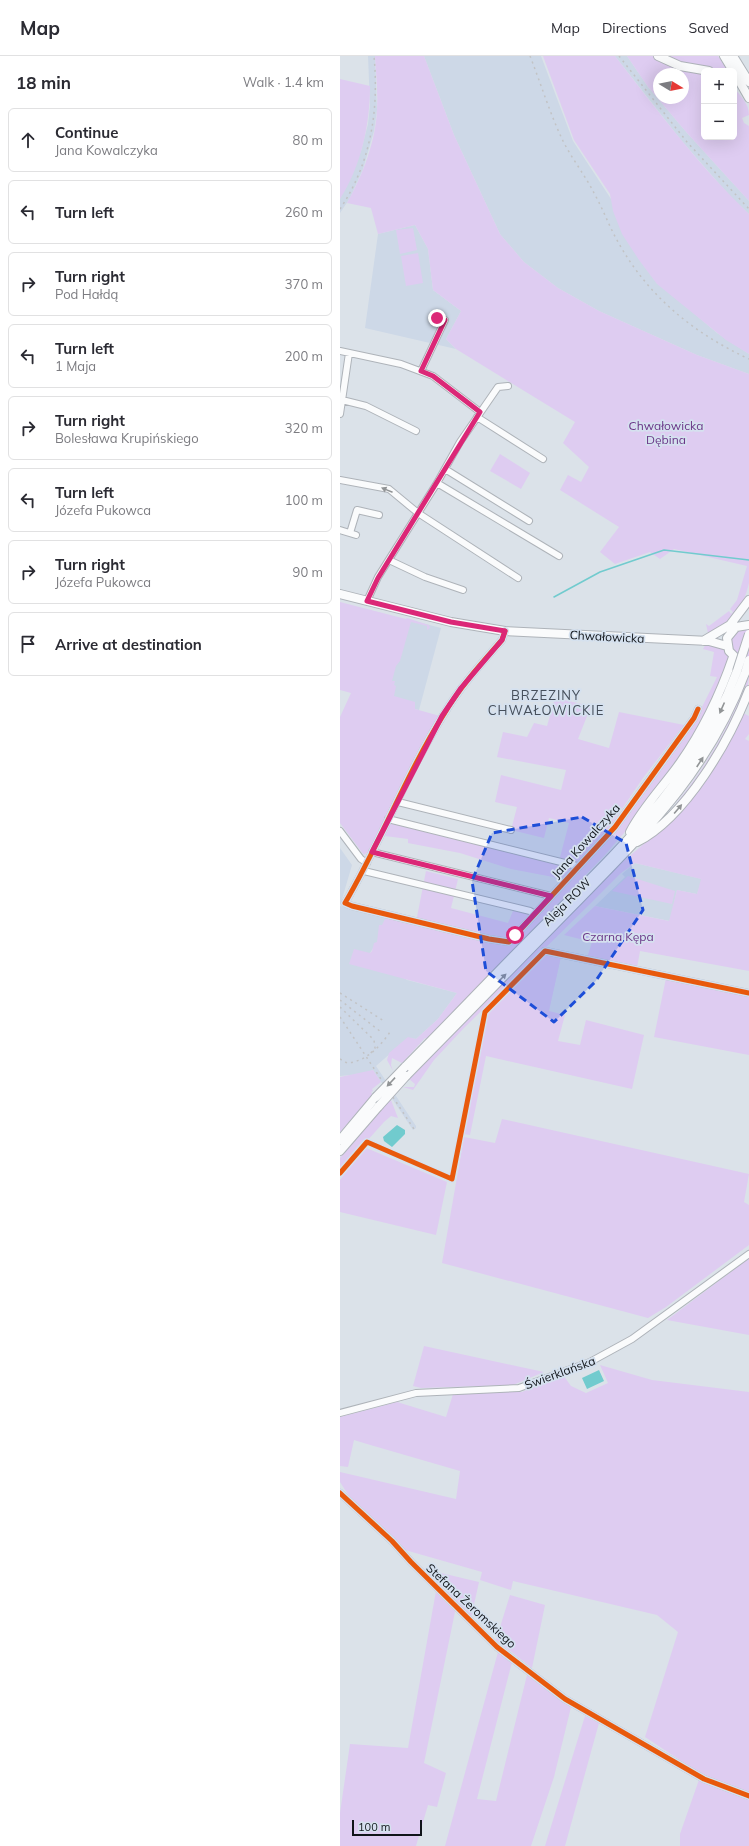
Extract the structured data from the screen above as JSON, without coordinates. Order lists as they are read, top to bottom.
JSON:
{
  "streets": {
    "main road": ["Chwałowicka", "Aleja ROW"],
    "street": ["Jana Kowalczyka", "Świerklańska", "Stefana Żeromskiego"]
  },
  "districts": ["BRZEZINY CHWAŁOWICKIE"],
  "parks": ["Chwałowicka Dębina", "Czarna Kępa"],
  "scale_bar": "100 m",
  "north": "right",
  "page": {
    "header": "Map",
    "nav": ["Map", "Directions", "Saved"],
    "heading": ["18 min", "Walk · 1.4 km"],
    "map_buttons": ["+", "−"],
    "list": [
      ["Continue", "Jana Kowalczyka", "80 m"],
      ["Turn left", "260 m"],
      ["Turn right", "Pod Hałdą", "370 m"],
      ["Turn left", "1 Maja", "200 m"],
      ["Turn right", "Bolesława Krupińskiego", "320 m"],
      ["Turn left", "Józefa Pukowca", "100 m"],
      ["Turn right", "Józefa Pukowca", "90 m"],
      "Arrive at destination"
    ],
    "scale": "100 m"
  }
}
